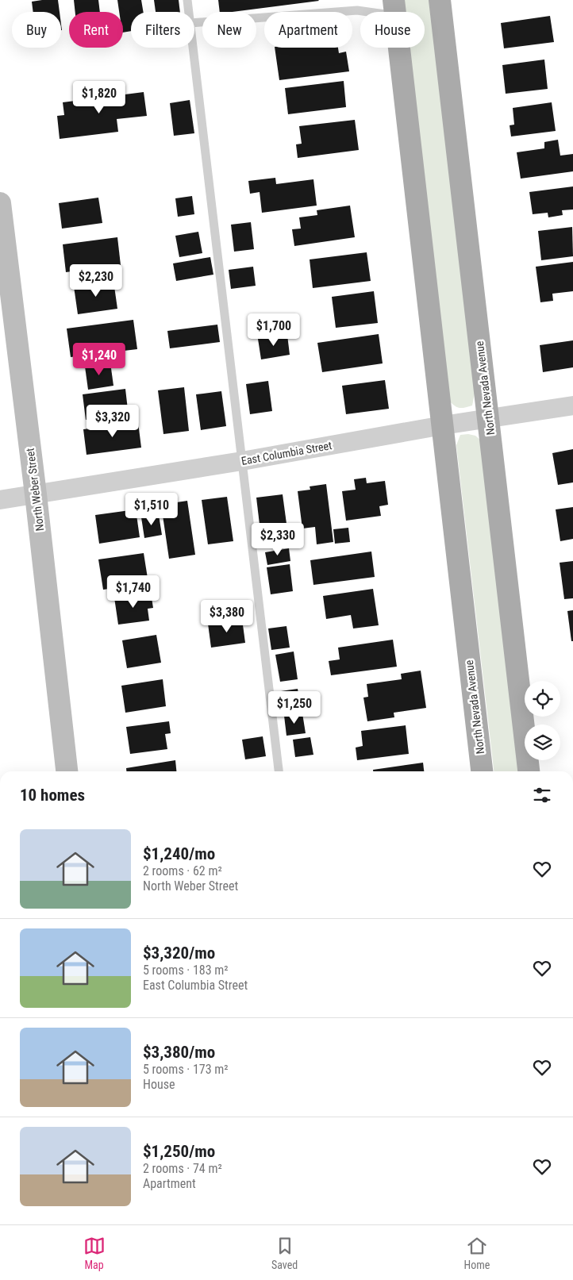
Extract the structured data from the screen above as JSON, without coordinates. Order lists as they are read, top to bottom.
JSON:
{
  "streets": {
    "main road": ["North Nevada Avenue"],
    "street": ["East Columbia Street", "North Weber Street"]
  },
  "crossings": [
    ["North Nevada Avenue", "East Columbia Street"],
    ["East Columbia Street", "North Weber Street"]
  ],
  "page": {
    "chip": [
      "Buy",
      "Rent",
      "Filters",
      "New",
      "Apartment",
      "House"
    ],
    "price": [
      "$1,820",
      "$2,230",
      "$1,700",
      "$1,240",
      "$3,320",
      "$1,510",
      "$2,330",
      "$1,740",
      "$3,380",
      "$1,250"
    ],
    "heading": "10 homes",
    "list": [
      {
        "name": "$1,240/mo",
        "note": "2 rooms · 62 m² · North Weber Street"
      },
      {
        "name": "$3,320/mo",
        "note": "5 rooms · 183 m² · East Columbia Street"
      },
      {
        "name": "$3,380/mo",
        "note": "5 rooms · 173 m² · House"
      },
      {
        "name": "$1,250/mo",
        "note": "2 rooms · 74 m² · Apartment"
      }
    ],
    "tabs": ["Map", "Saved", "Home"]
  }
}
